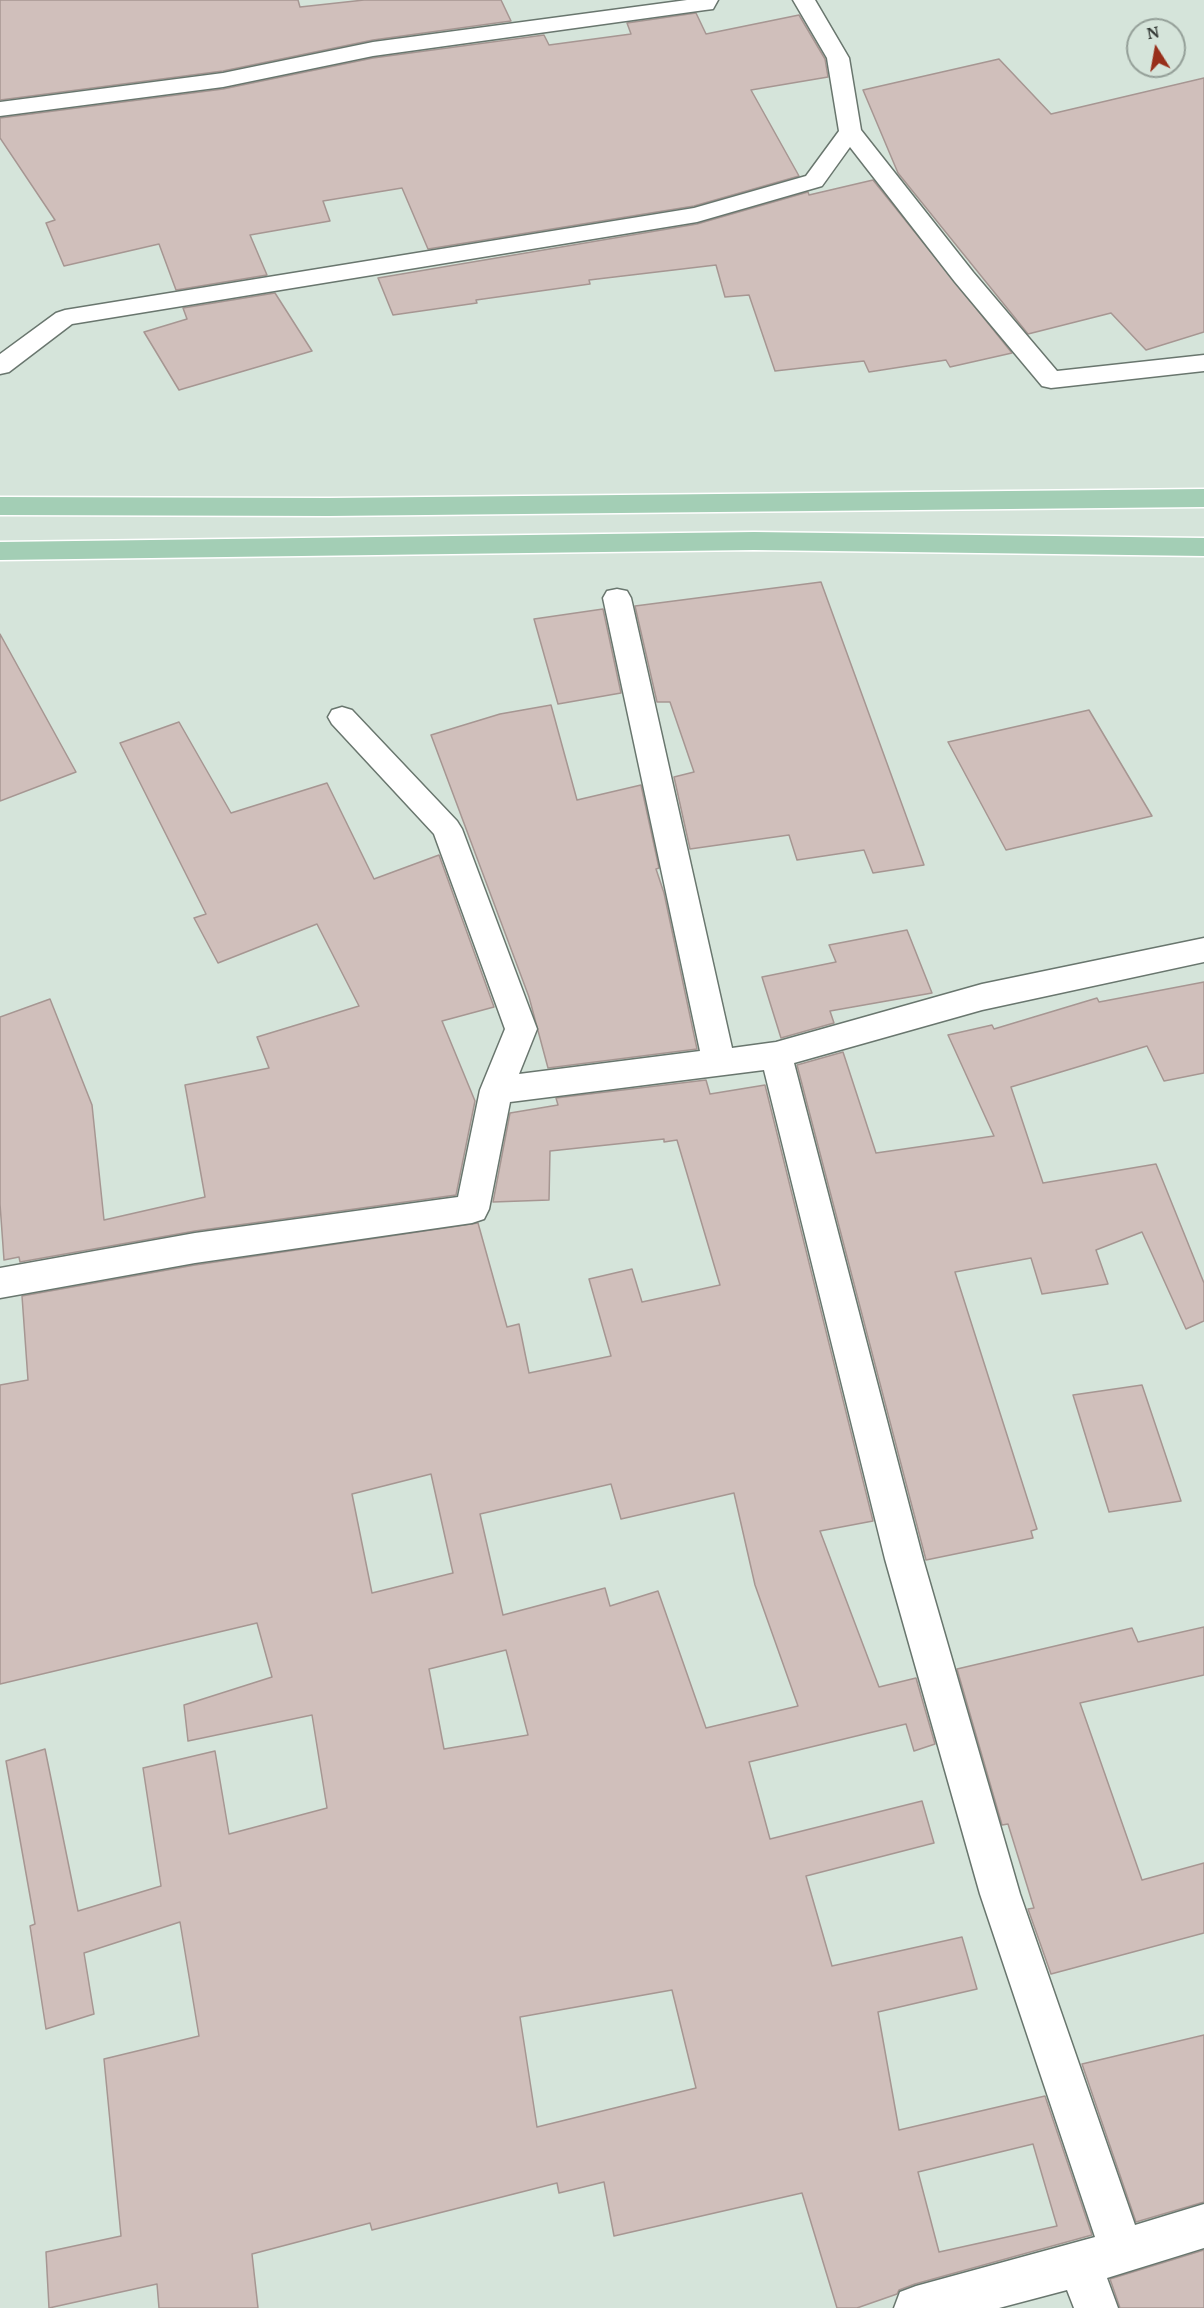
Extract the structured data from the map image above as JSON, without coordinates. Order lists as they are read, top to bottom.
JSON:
{
  "north": "top"
}
